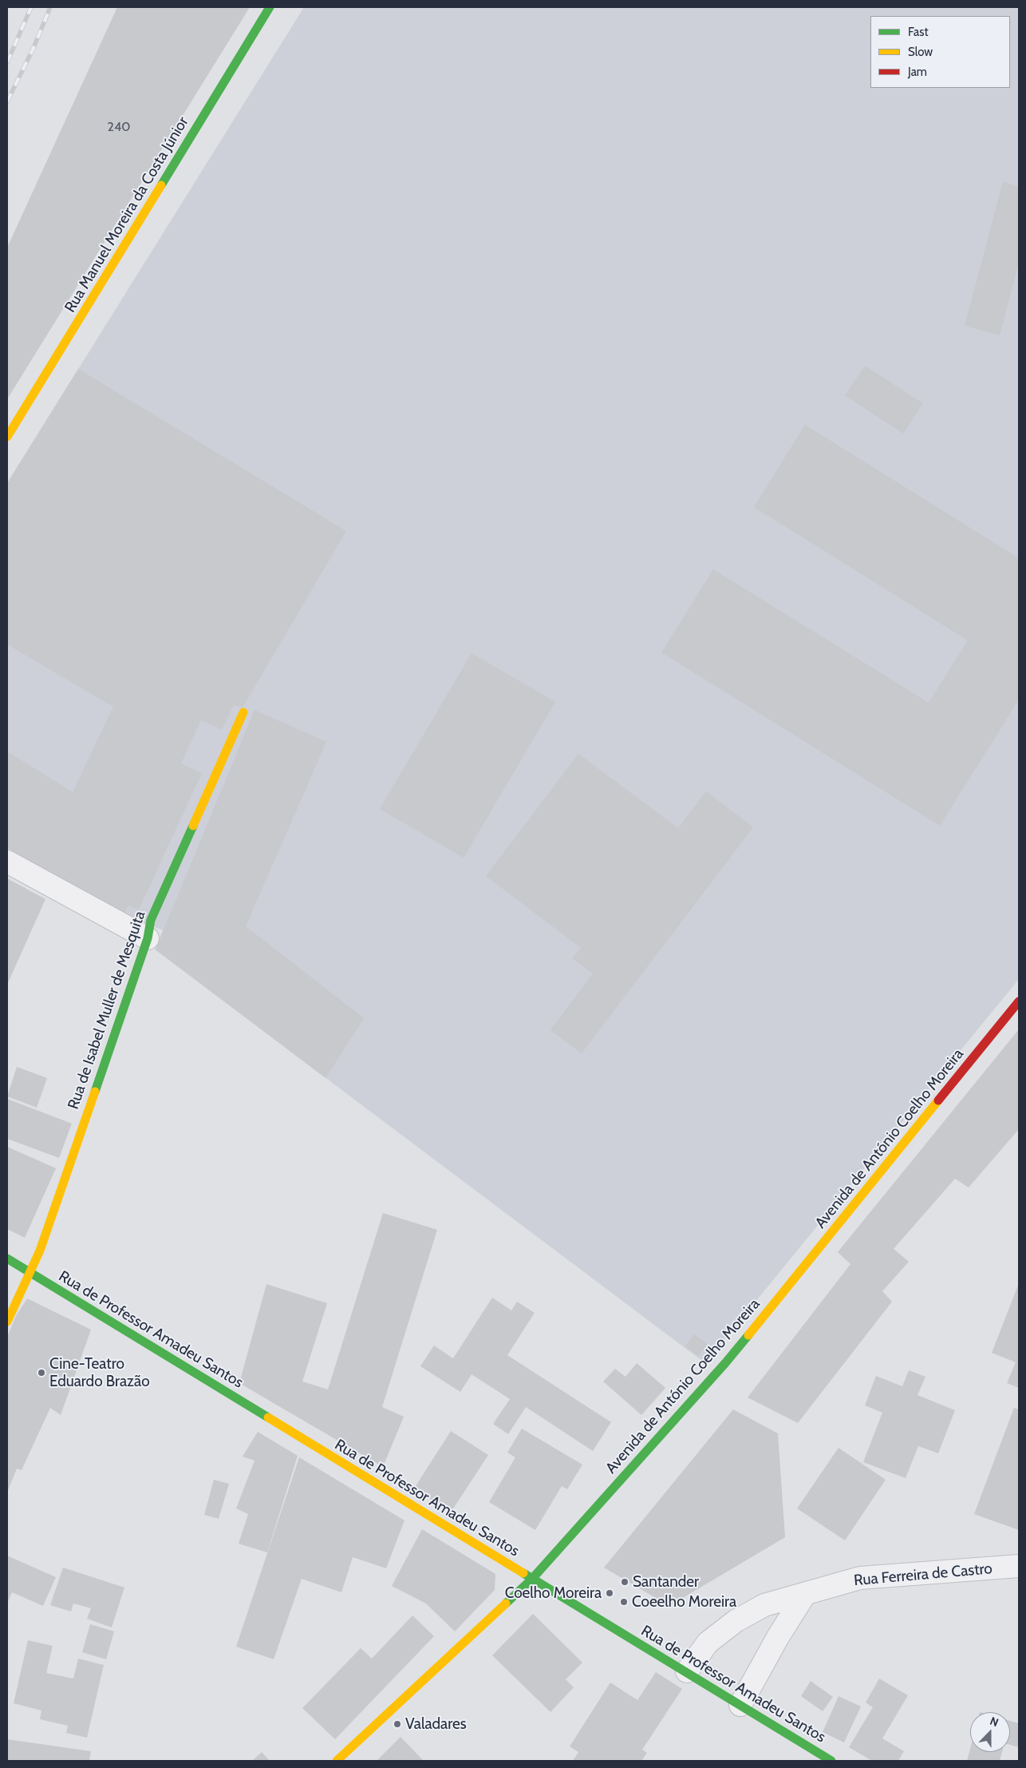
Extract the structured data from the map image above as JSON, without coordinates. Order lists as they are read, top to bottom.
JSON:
{
  "streets": {
    "street": [
      "Rua Manuel Moreira da Costa Júnior",
      "Rua de Isabel Muller de Mesquita",
      "Avenida de António Coelho Moreira",
      "Rua de Professor Amadeu Santos",
      "Rua Ferreira de Castro"
    ]
  },
  "crossings": [
    ["Rua de Isabel Muller de Mesquita", "Rua de Professor Amadeu Santos"],
    ["Avenida de António Coelho Moreira", "Rua de Professor Amadeu Santos"],
    ["Rua de Professor Amadeu Santos", "Rua Ferreira de Castro"]
  ],
  "places": [
    "Cine-Teatro Eduardo Brazão",
    "Santander",
    "Coelho Moreira",
    "Coeelho Moreira",
    "Valadares"
  ],
  "house_numbers": ["240"],
  "legend": ["Fast", "Slow", "Jam"],
  "north": "top"
}
